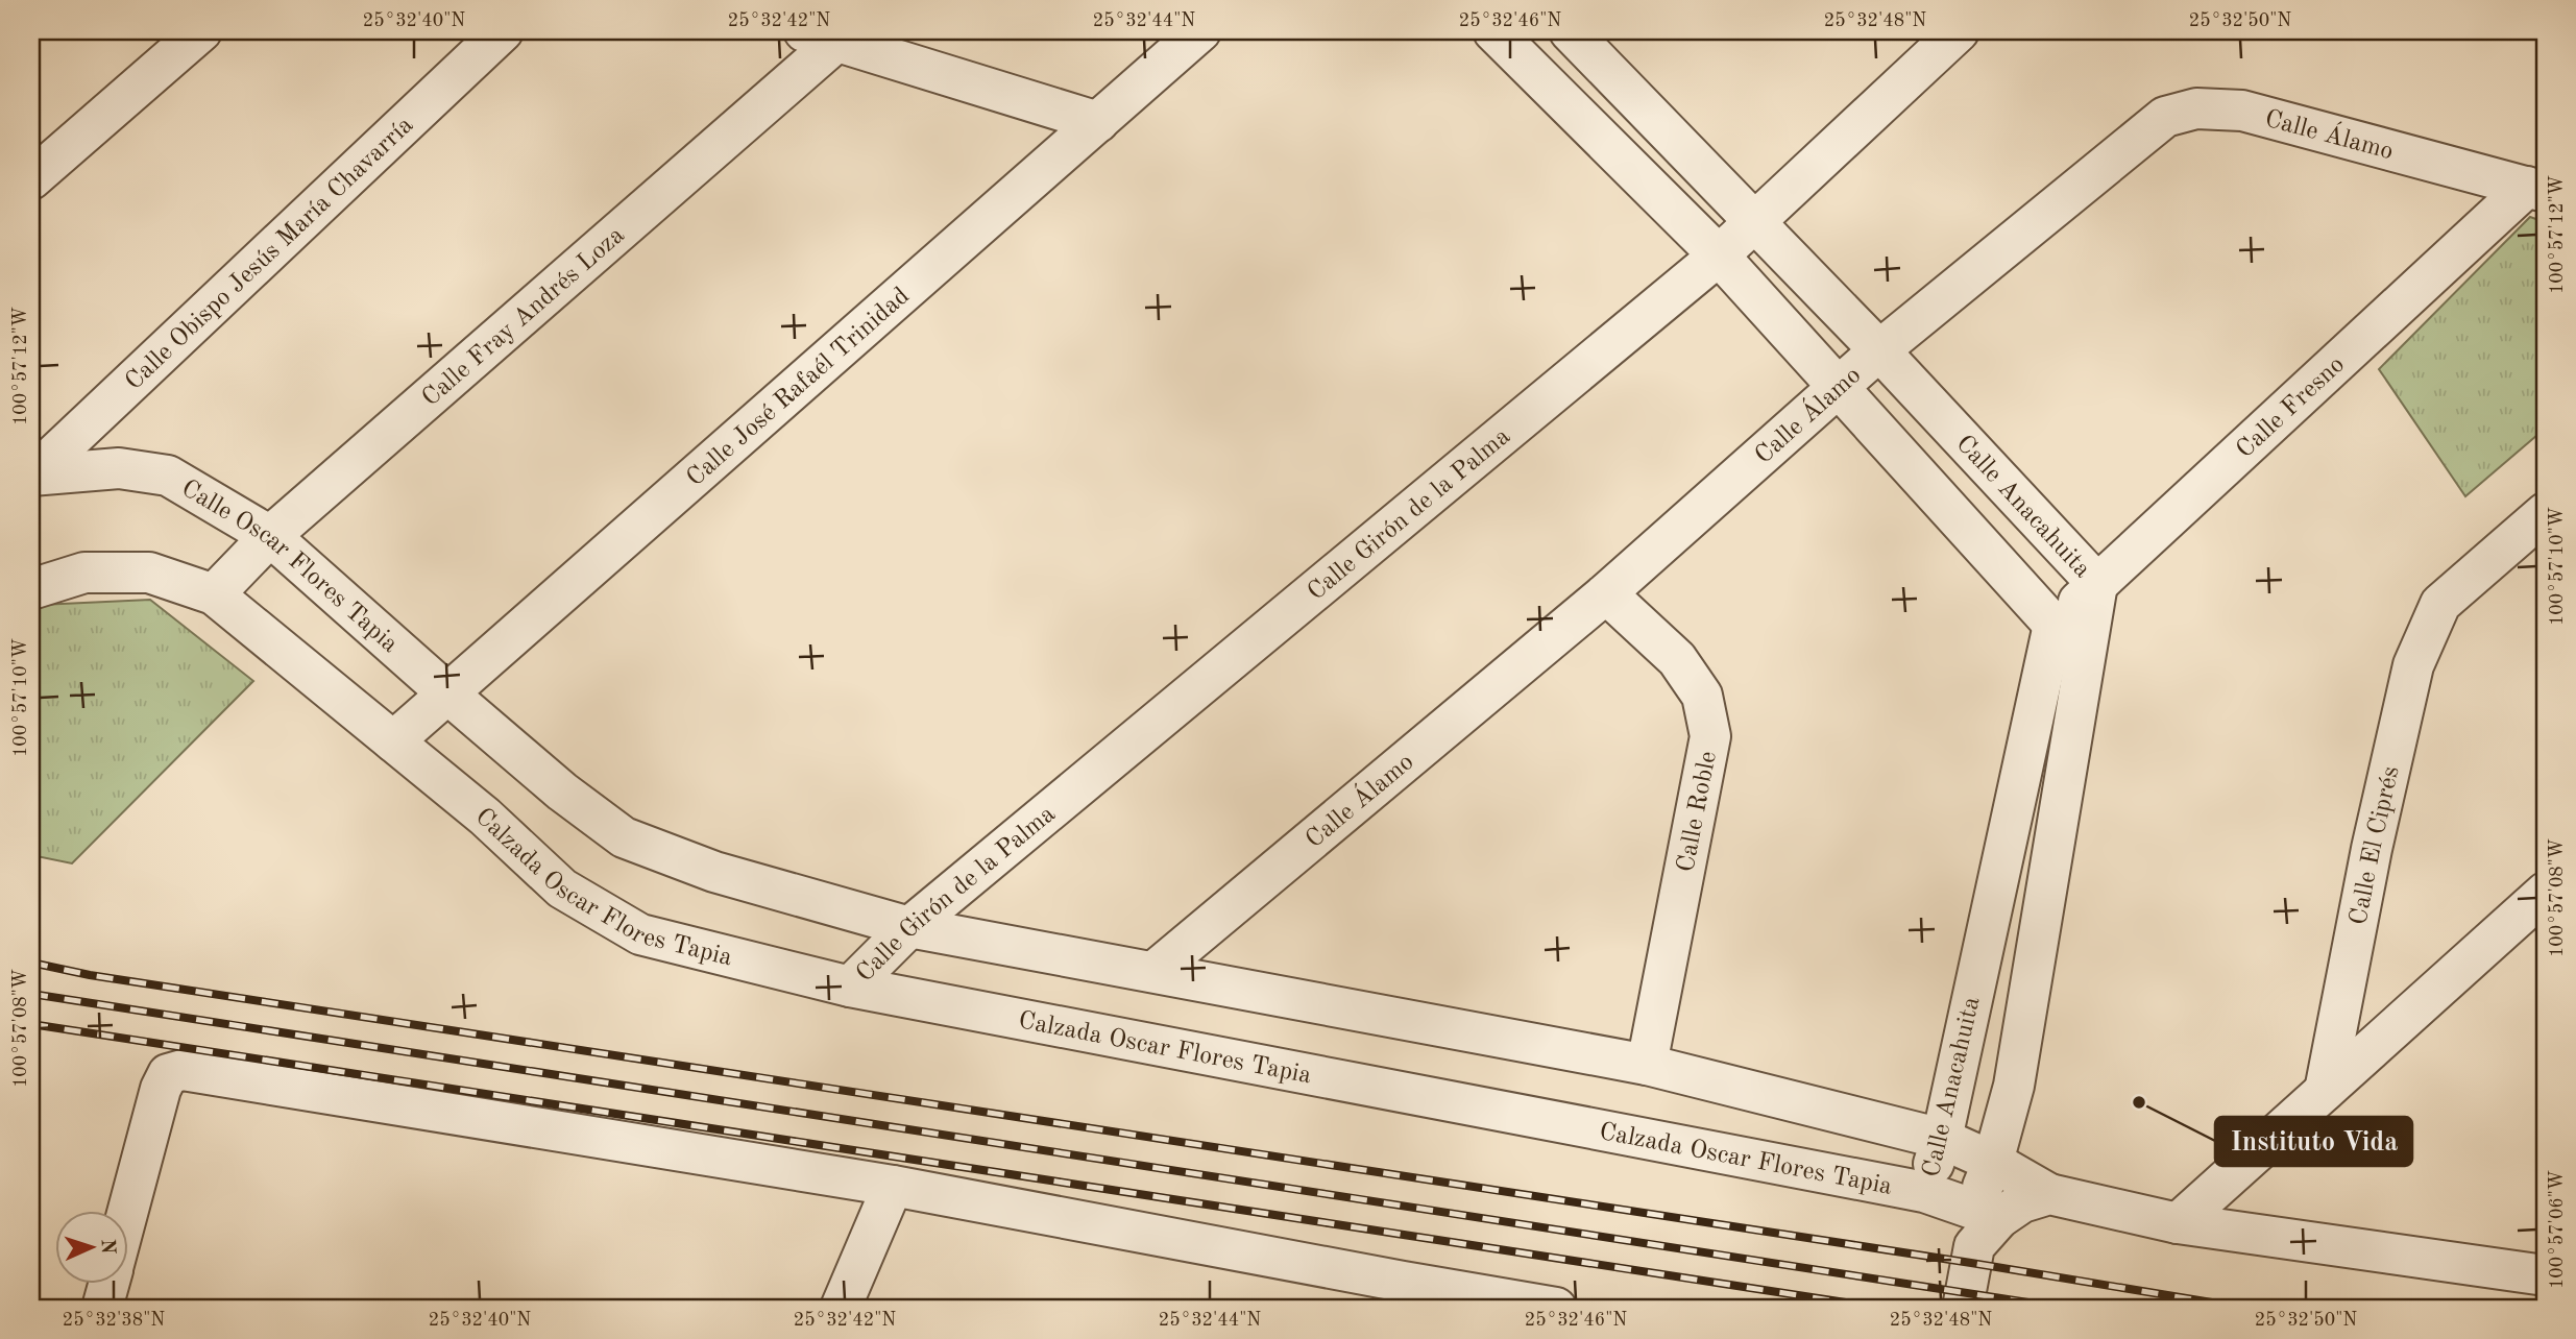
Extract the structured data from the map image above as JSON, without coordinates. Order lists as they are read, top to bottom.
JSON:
{
  "streets": {
    "street": [
      "Calle Álamo",
      "Calle Obispo Jesús María Chavarría",
      "Calle Fray Andrés Loza",
      "Calle José Rafaél Trinidad",
      "Calle Fresno",
      "Calle Anacahuita",
      "Calle Girón de la Palma",
      "Calle Oscar Flores Tapia",
      "Calle Roble",
      "Calle El Ciprés",
      "Calzada Oscar Flores Tapia"
    ]
  },
  "crossings": [
    ["Calle Álamo", "Calle Fresno"],
    ["Calle Álamo", "Calle Anacahuita"],
    ["Calle Álamo", "Calle Roble"],
    ["Calle Álamo", "Calzada Oscar Flores Tapia"],
    ["Calle Obispo Jesús María Chavarría", "Calle Oscar Flores Tapia"],
    ["Calle Fray Andrés Loza", "Calle Oscar Flores Tapia"],
    ["Calle José Rafaél Trinidad", "Calle Oscar Flores Tapia"],
    ["Calle José Rafaél Trinidad", "Calzada Oscar Flores Tapia"],
    ["Calle Fresno", "Calle Anacahuita"],
    ["Calle Anacahuita", "Calle Girón de la Palma"],
    ["Calle Anacahuita", "Calzada Oscar Flores Tapia"],
    ["Calle Girón de la Palma", "Calzada Oscar Flores Tapia"],
    ["Calle Oscar Flores Tapia", "Calzada Oscar Flores Tapia"],
    ["Calle Roble", "Calzada Oscar Flores Tapia"]
  ],
  "places": ["Instituto Vida"],
  "north": "right",
  "coordinates": [
    "25°32'40\"N",
    "25°32'42\"N",
    "25°32'44\"N",
    "25°32'46\"N",
    "25°32'48\"N",
    "25°32'50\"N",
    "100°57'12\"W",
    "100°57'10\"W",
    "100°57'08\"W",
    "100°57'06\"W",
    "25°32'38\"N"
  ]
}
